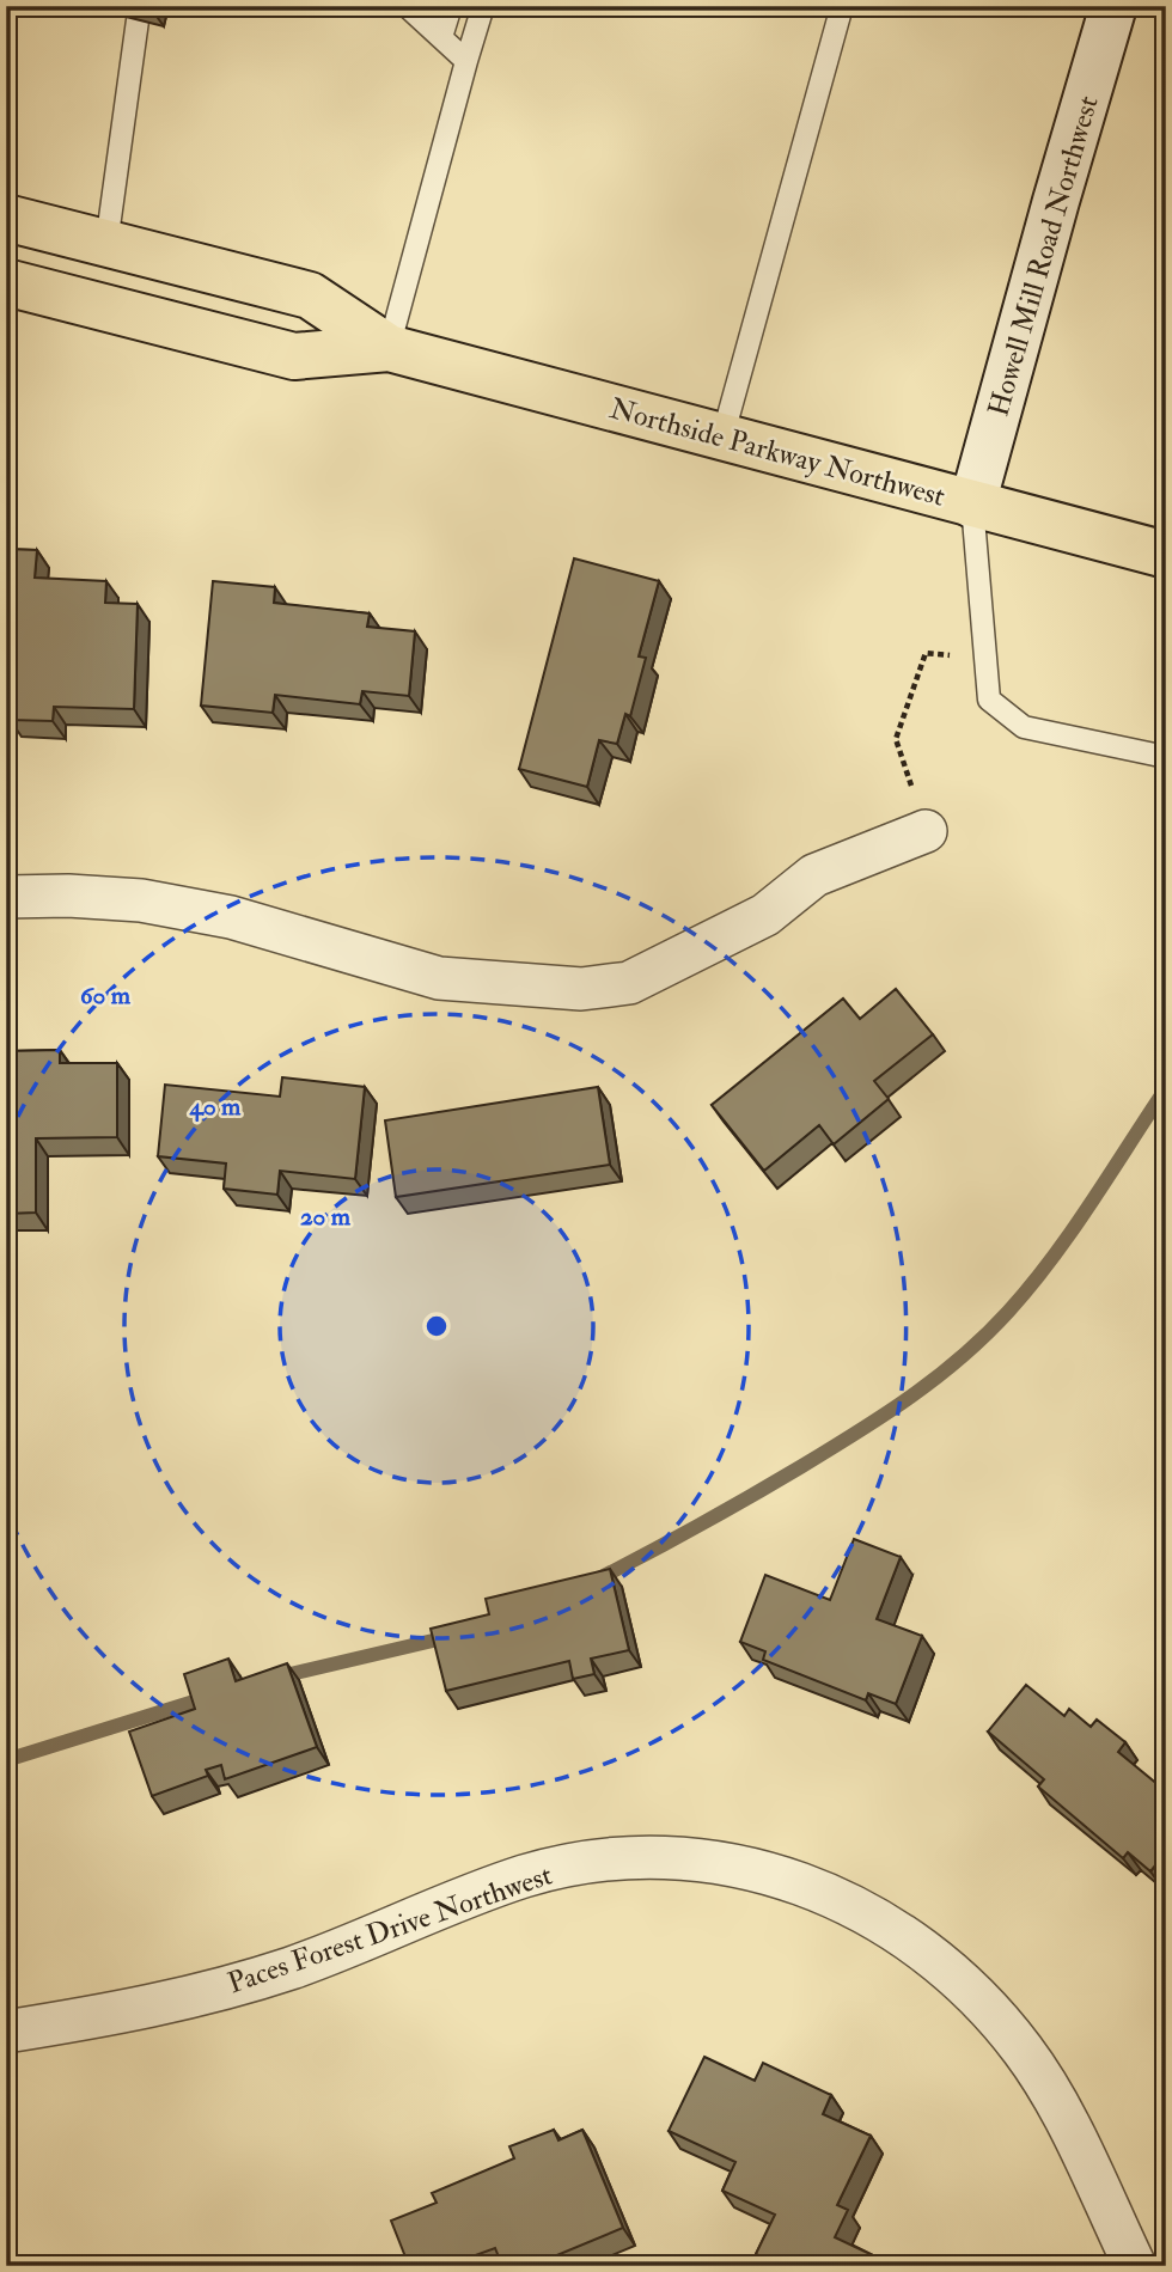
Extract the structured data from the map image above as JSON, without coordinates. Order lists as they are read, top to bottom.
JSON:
{
  "streets": {
    "main road": ["Howell Mill Road Northwest", "Northside Parkway Northwest"],
    "street": ["Paces Forest Drive Northwest"]
  },
  "crossings": [
    ["Howell Mill Road Northwest", "Northside Parkway Northwest"]
  ],
  "rings": ["60 m", "40 m", "20 m"]
}
